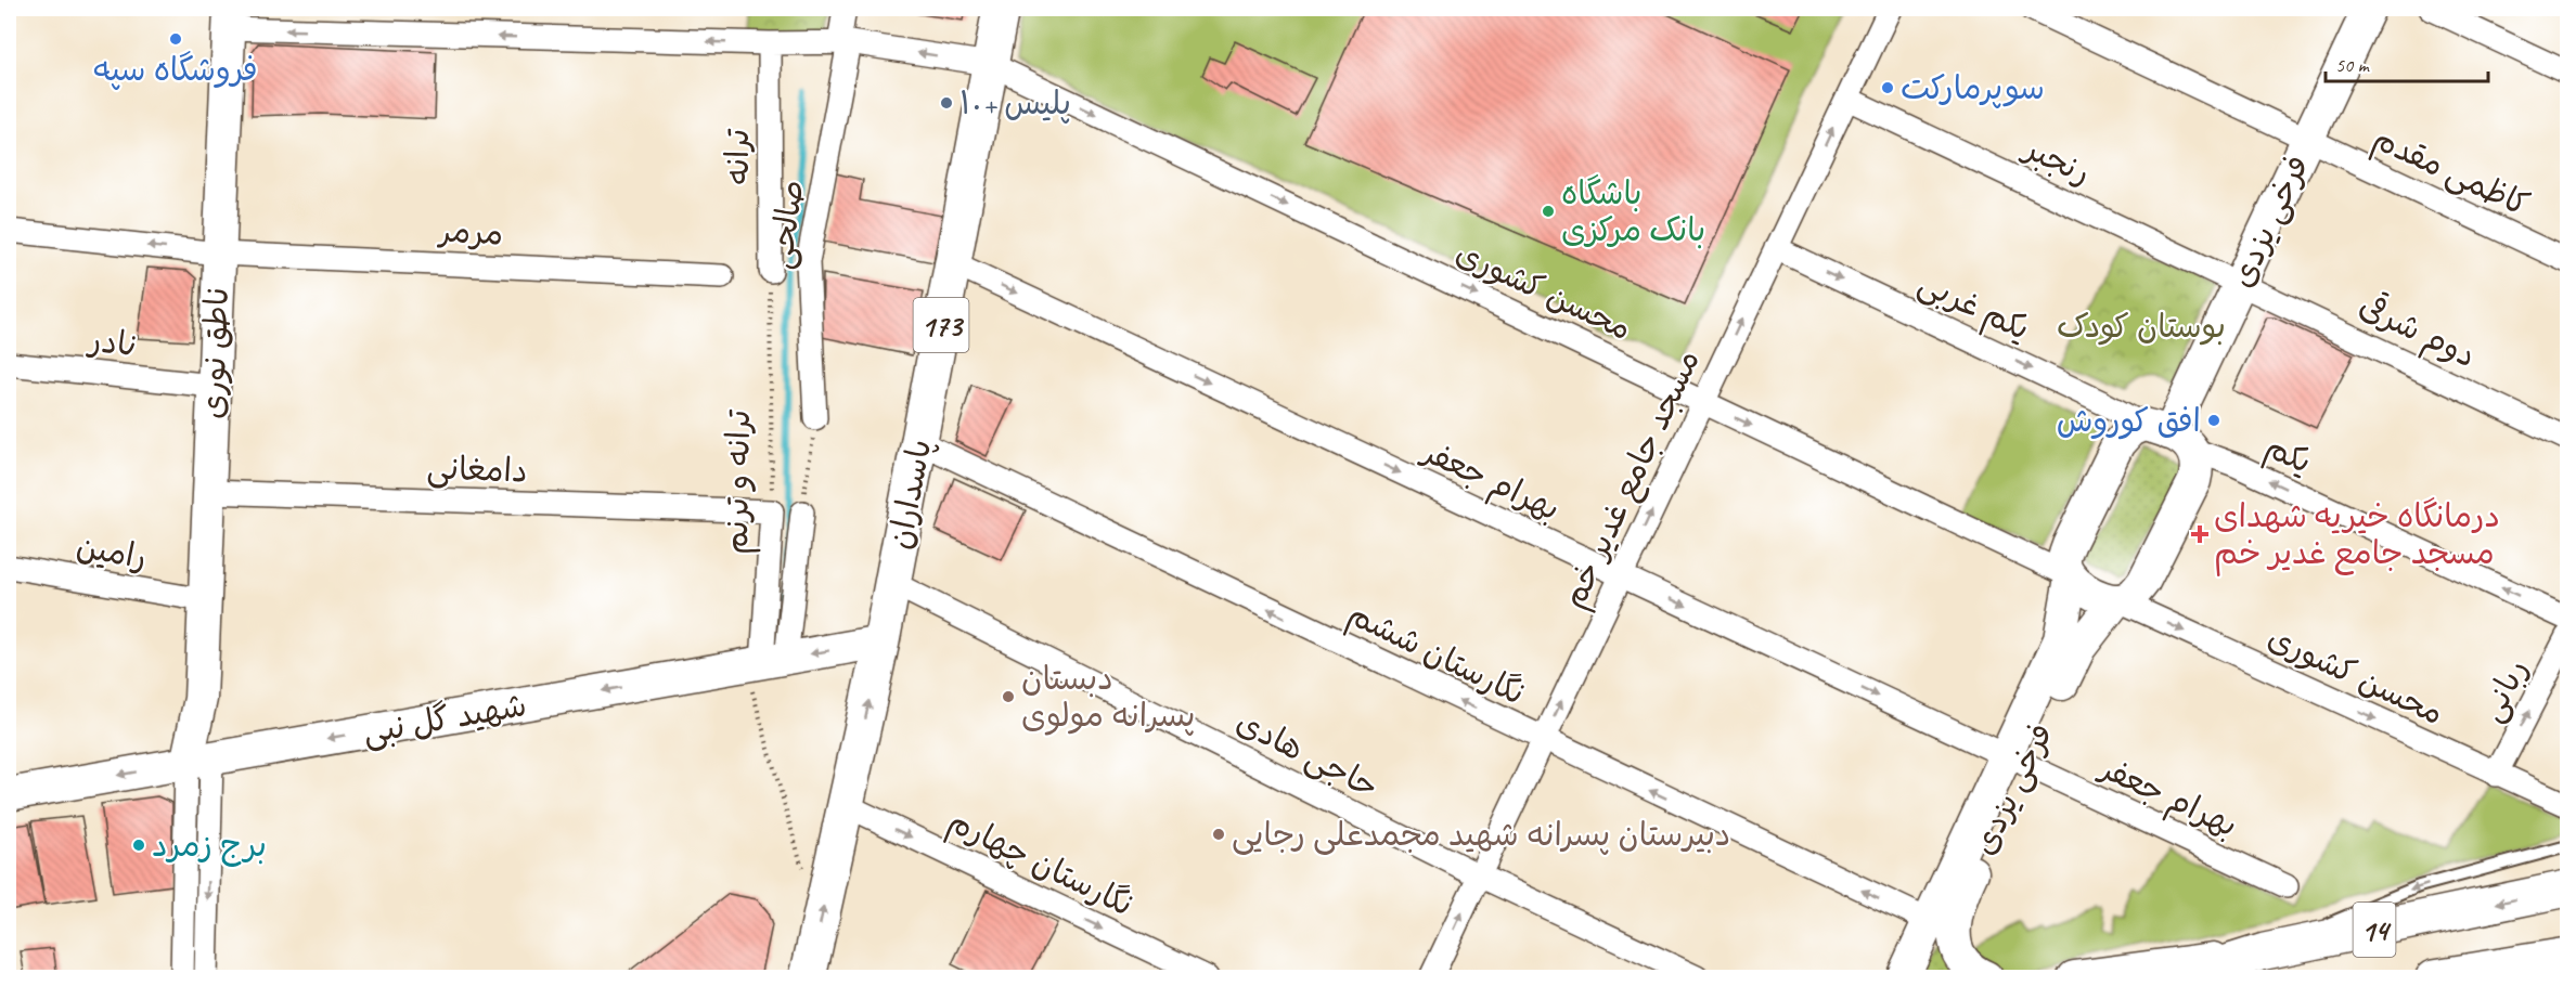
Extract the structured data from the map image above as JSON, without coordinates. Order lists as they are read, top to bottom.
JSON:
{
  "streets": {
    "main road": [
      "فرخی یزدی",
      "173",
      "ناطق نوری",
      "پاسداران",
      "شهید گل نبی",
      "14"
    ],
    "street": [
      "ترانه",
      "رنجبر",
      "کاظمی مقدم",
      "صالحی",
      "مرمر",
      "محسن کشوری",
      "یکم غربی",
      "دوم شرقی",
      "نادر",
      "یکم",
      "دامغانی",
      "مسجد جامع غدیر خم",
      "بهرام جعفر",
      "ترانه و ترنم",
      "رامین",
      "نگارستان ششم",
      "ربانی",
      "حاجی هادی",
      "نگارستان چهارم"
    ]
  },
  "crossings": [
    ["ترانه", "محسن کشوری"],
    ["رنجبر", "فرخی یزدی"],
    ["رنجبر", "دوم شرقی"],
    ["رنجبر", "مسجد جامع غدیر خم"],
    ["کاظمی مقدم", "فرخی یزدی"],
    ["فرخی یزدی", "محسن کشوری"],
    ["فرخی یزدی", "یکم غربی"],
    ["فرخی یزدی", "دوم شرقی"],
    ["فرخی یزدی", "یکم"],
    ["فرخی یزدی", "بهرام جعفر"],
    ["فرخی یزدی", "نگارستان ششم"],
    ["صالحی", "محسن کشوری"],
    ["مرمر", "ناطق نوری"],
    ["محسن کشوری", "ناطق نوری"],
    ["محسن کشوری", "مسجد جامع غدیر خم"],
    ["محسن کشوری", "پاسداران"],
    ["محسن کشوری", "ربانی"],
    ["یکم غربی", "یکم"],
    ["یکم غربی", "مسجد جامع غدیر خم"],
    ["نادر", "ناطق نوری"],
    ["ناطق نوری", "دامغانی"],
    ["ناطق نوری", "رامین"],
    ["ناطق نوری", "شهید گل نبی"],
    ["دامغانی", "ترانه و ترنم"],
    ["مسجد جامع غدیر خم", "بهرام جعفر"],
    ["مسجد جامع غدیر خم", "نگارستان ششم"],
    ["مسجد جامع غدیر خم", "حاجی هادی"],
    ["بهرام جعفر", "پاسداران"],
    ["ترانه و ترنم", "شهید گل نبی"],
    ["پاسداران", "نگارستان ششم"],
    ["پاسداران", "شهید گل نبی"],
    ["پاسداران", "حاجی هادی"],
    ["پاسداران", "نگارستان چهارم"]
  ],
  "one_way": [
    "یکم غربی",
    "یکم",
    "مسجد جامع غدیر خم",
    "بهرام جعفر",
    "نگارستان ششم",
    "ربانی",
    "شهید گل نبی",
    "نگارستان چهارم"
  ],
  "parks": ["بوستان کودک"],
  "places": {
    "other": [
      "فروشگاه سپه",
      "سوپرمارکت",
      "پلیس +۱۰",
      "باشگاه بانک مرکزی",
      "افق کوروش",
      "دبستان پسرانه مولوی",
      "دبیرستان پسرانه شهید مجمدعلی رجایی",
      "برج زمرد"
    ],
    "health": ["درمانگاه خیریه شهدای مسجد جامع غدیر خم"]
  },
  "scale_bar": "50 m"
}
